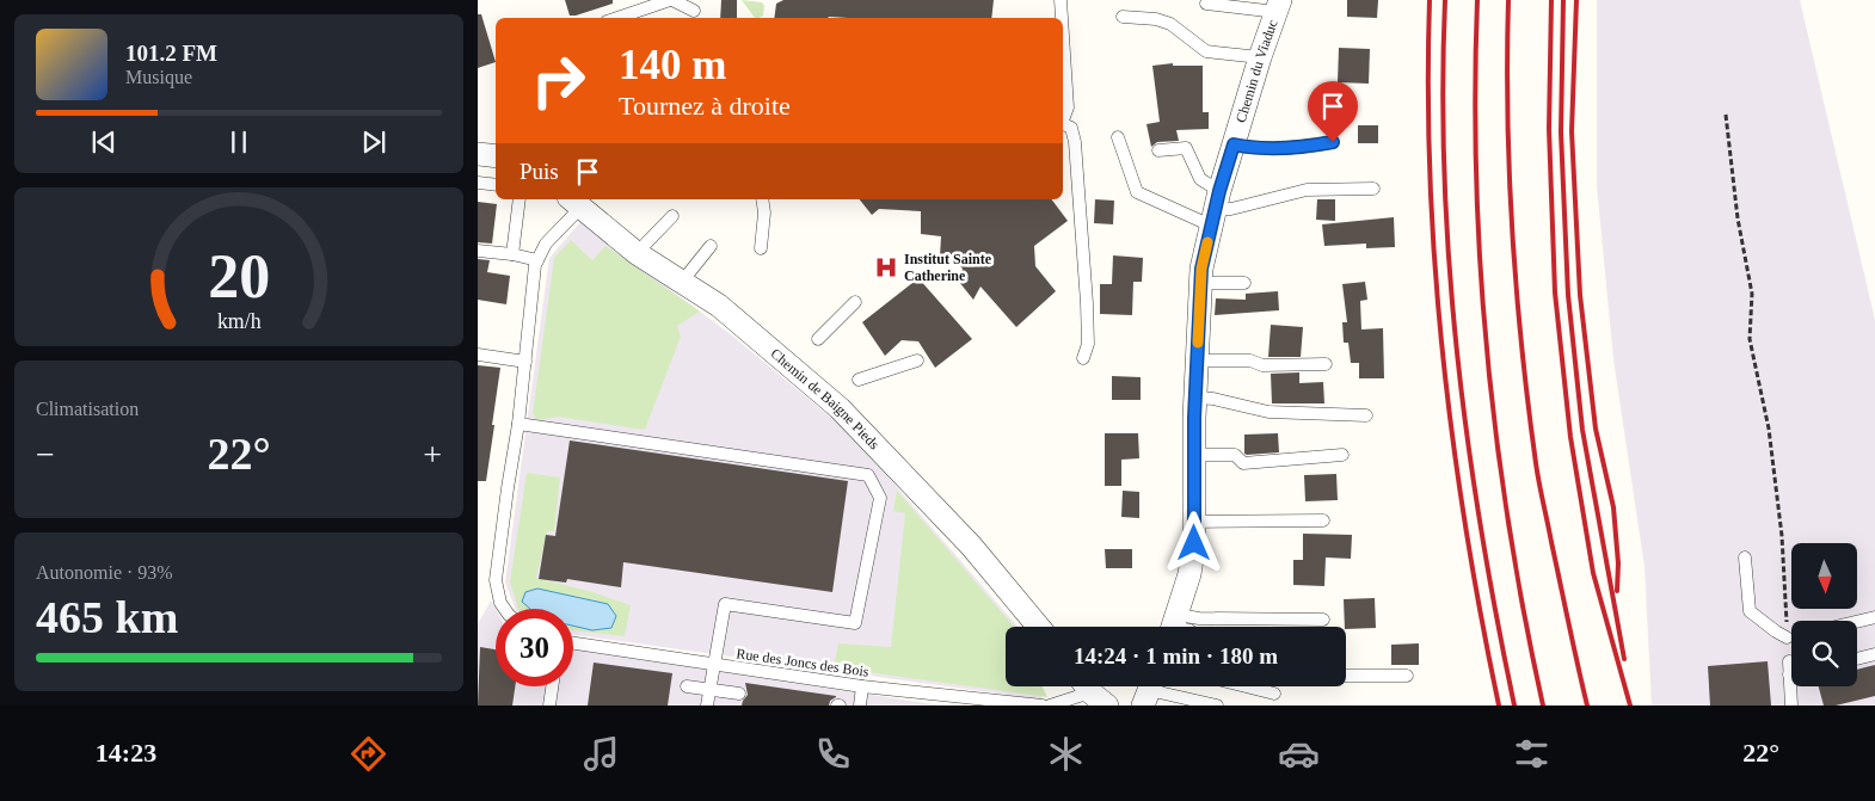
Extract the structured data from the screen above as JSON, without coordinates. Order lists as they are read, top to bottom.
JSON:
{
  "streets": {
    "street": ["Chemin du Viaduc", "Chemin de Baigne Pieds"],
    "lane": ["Rue des Joncs des Bois"]
  },
  "places": {
    "hospital": ["Institut Sainte Catherine"]
  },
  "north": "bottom",
  "page": {
    "turn": ["140 m", "Tournez à droite"],
    "song": ["101.2 FM", "Musique"],
    "then": "Puis",
    "tile": [
      "Climatisation",
      ["Autonomie · 93%", "465 km"]
    ],
    "heat": ["−", "22°", "+"],
    "limit": "30",
    "trip": "14:24 · 1 min · 180 m",
    "tabs": ["14:23", "22°"],
    "gauge": ["20", "km/h"]
  }
}
